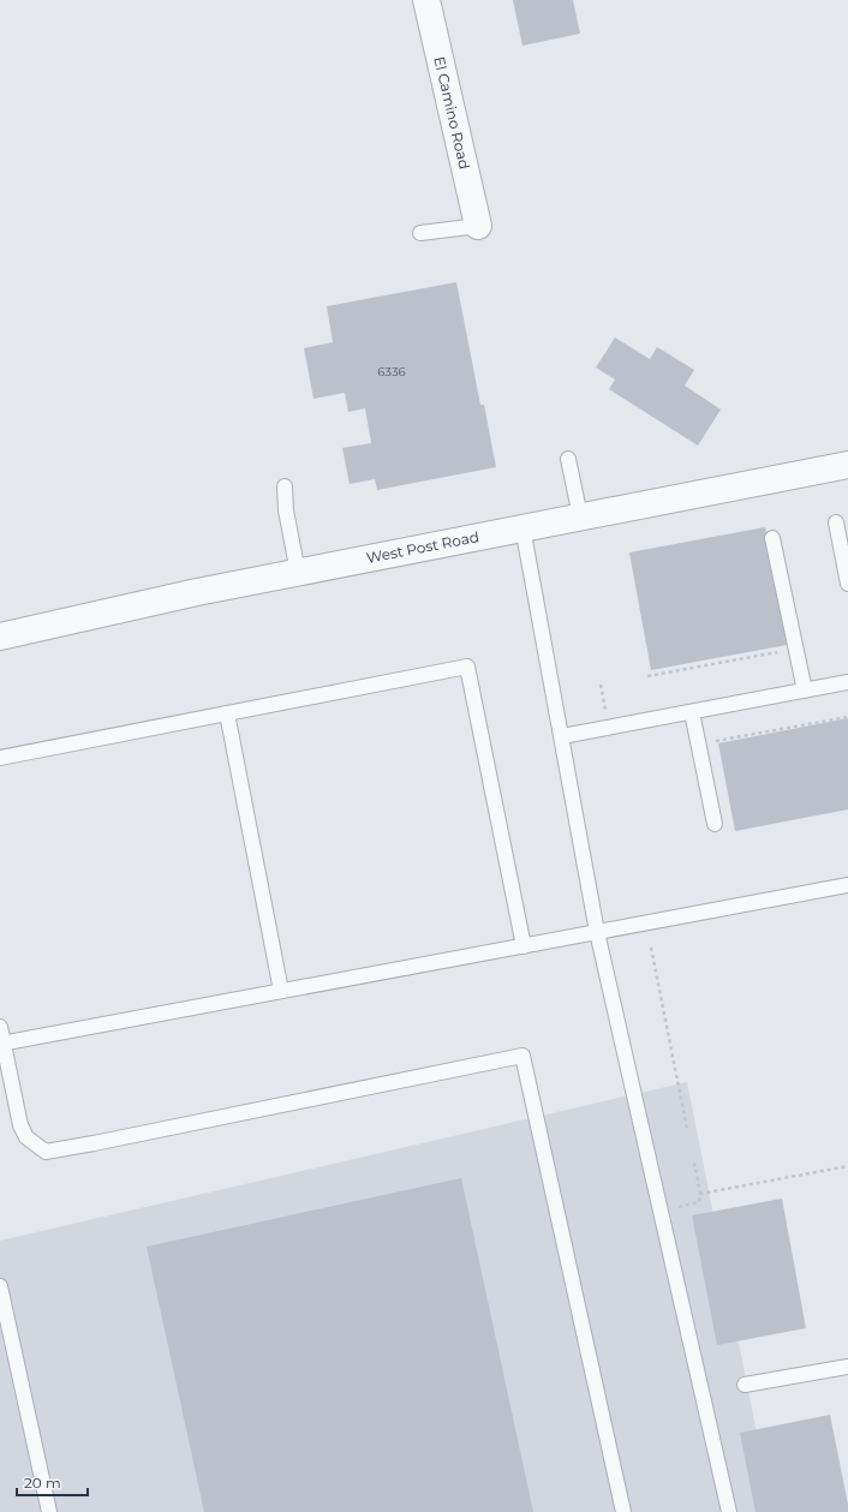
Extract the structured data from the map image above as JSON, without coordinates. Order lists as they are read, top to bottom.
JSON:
{
  "streets": {
    "street": ["El Camino Road", "West Post Road"]
  },
  "house_numbers": ["6336"],
  "scale_bar": "20 m"
}
